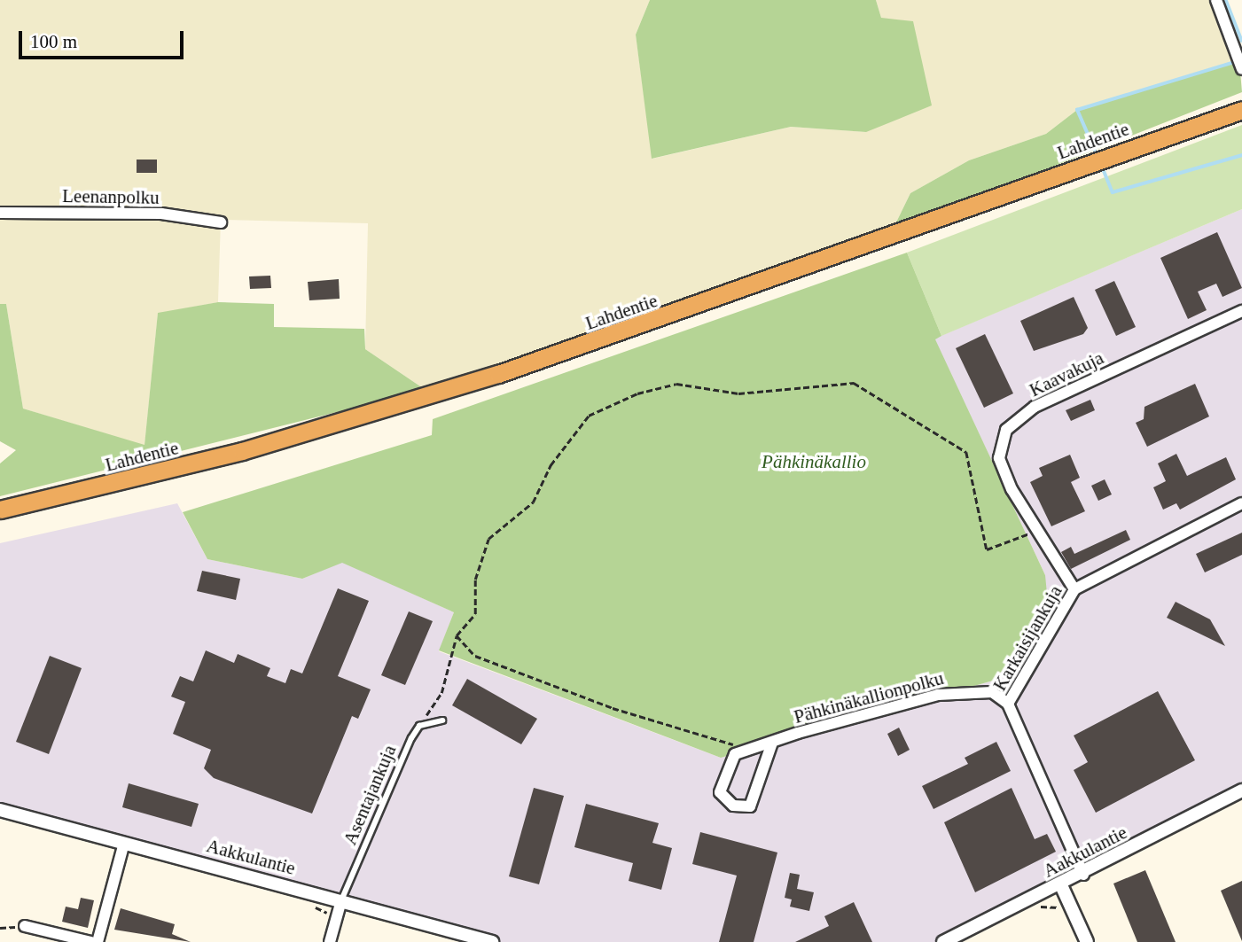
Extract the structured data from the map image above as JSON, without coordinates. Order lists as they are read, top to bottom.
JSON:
{
  "streets": {
    "highway": ["Lahdentie"],
    "street": [
      "Leenanpolku",
      "Kaavakuja",
      "Karkaisijankuja",
      "Pähkinäkallionpolku",
      "Aakkulantie"
    ],
    "lane": ["Asentajankuja"]
  },
  "crossings": [
    ["Kaavakuja", "Karkaisijankuja"],
    ["Karkaisijankuja", "Pähkinäkallionpolku"],
    ["Karkaisijankuja", "Aakkulantie"],
    ["Asentajankuja", "Aakkulantie"]
  ],
  "parks": ["Pähkinäkallio"],
  "scale_bar": "100 m"
}
